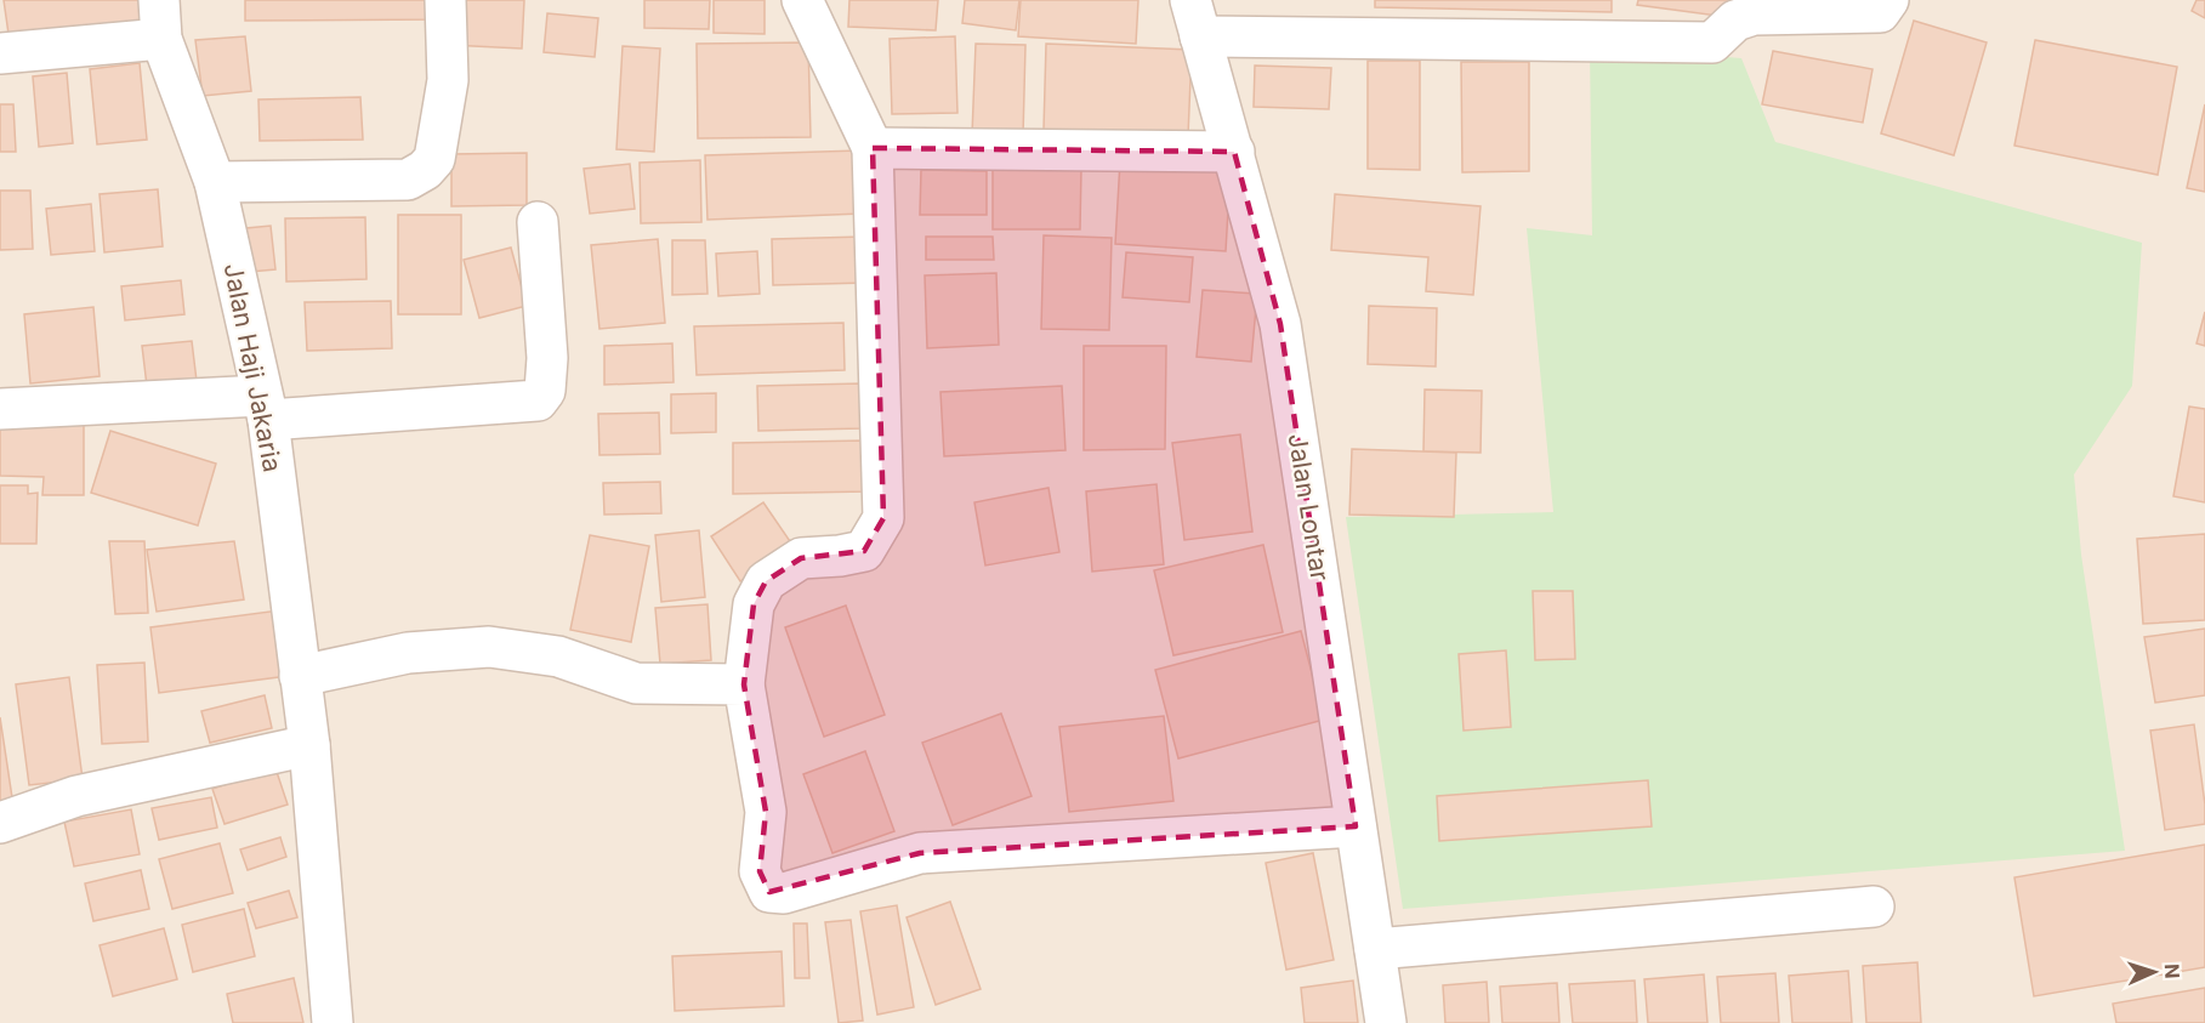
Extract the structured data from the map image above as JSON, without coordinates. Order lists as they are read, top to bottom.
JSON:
{
  "streets": {
    "street": ["Jalan Haji Jakaria", "Jalan Lontar"]
  },
  "north": "right"
}
